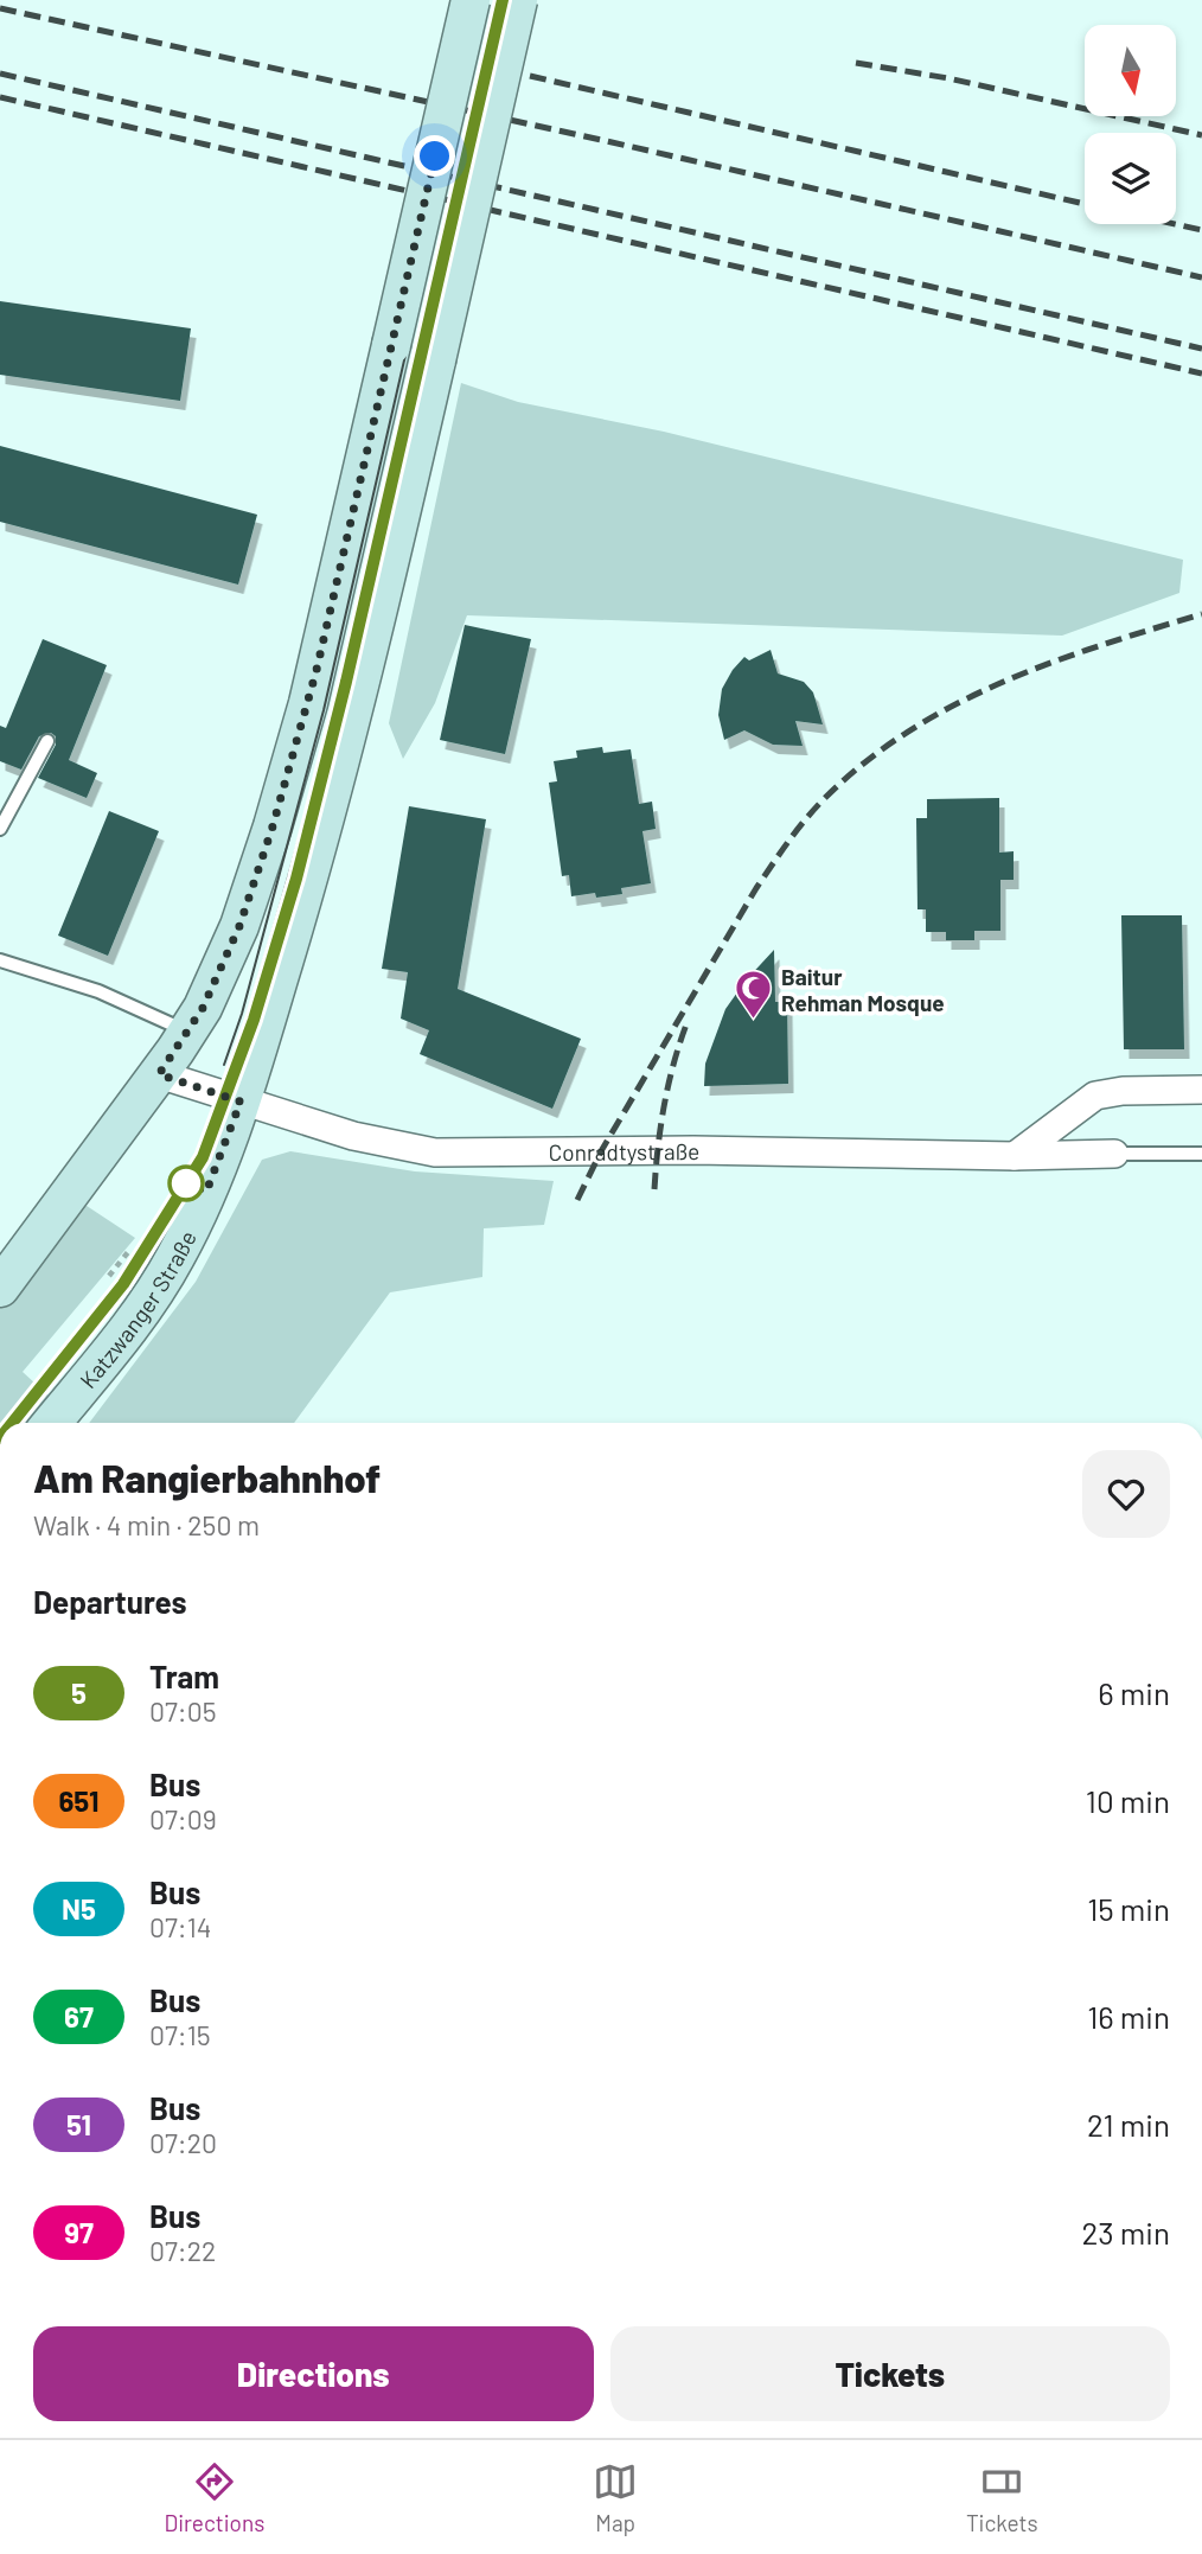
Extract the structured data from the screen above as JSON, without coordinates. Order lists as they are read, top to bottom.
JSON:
{
  "streets": {
    "main road": ["Katzwanger Straße"],
    "street": ["Conradtystraße"]
  },
  "crossings": [
    ["Conradtystraße", "Katzwanger Straße"]
  ],
  "places": {
    "mosque": ["Baitur Rehman Mosque"]
  },
  "lines": ["tram line 5"],
  "north": "bottom",
  "page": {
    "heading": [
      ["Am Rangierbahnhof", "Walk · 4 min · 250 m"],
      "Departures"
    ],
    "list": [
      {
        "mark": "5",
        "name": "Tram",
        "note": "07:05",
        "value": "6 min"
      },
      {
        "mark": "651",
        "name": "Bus",
        "note": "07:09",
        "value": "10 min"
      },
      {
        "mark": "N5",
        "name": "Bus",
        "note": "07:14",
        "value": "15 min"
      },
      {
        "mark": "67",
        "name": "Bus",
        "note": "07:15",
        "value": "16 min"
      },
      {
        "mark": "51",
        "name": "Bus",
        "note": "07:20",
        "value": "21 min"
      },
      {
        "mark": "97",
        "name": "Bus",
        "note": "07:22",
        "value": "23 min"
      }
    ],
    "buttons": ["Directions", "Tickets"],
    "tabs": ["Directions", "Map", "Tickets"]
  }
}
